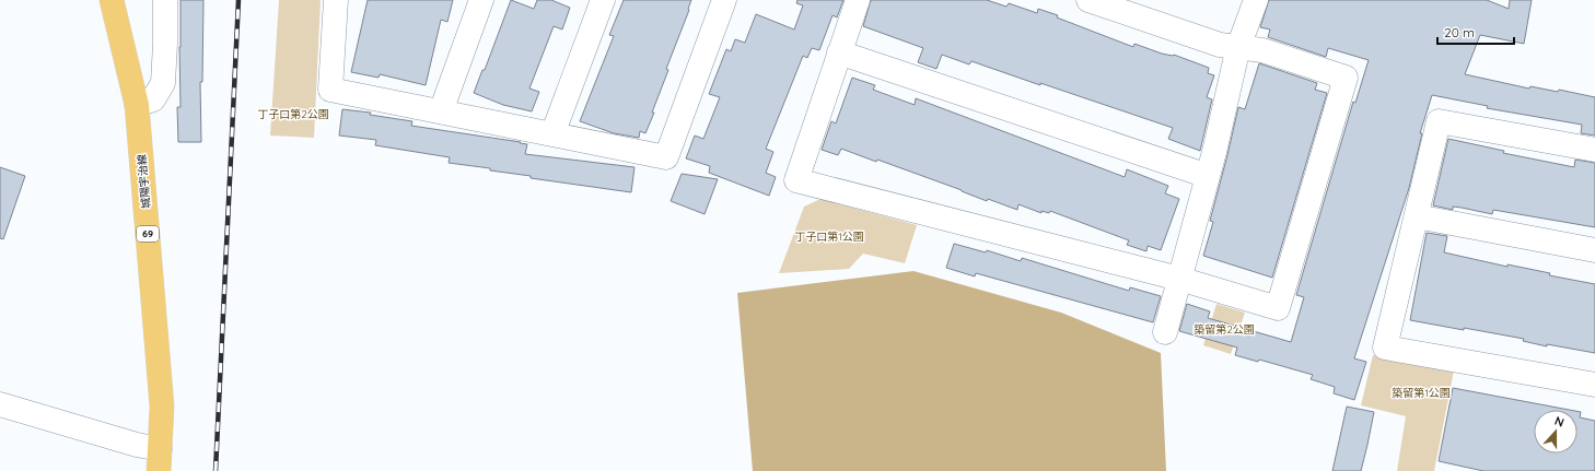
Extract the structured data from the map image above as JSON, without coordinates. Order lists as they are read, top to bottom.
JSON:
{
  "streets": {
    "main road": ["城陽宇治線", "69"]
  },
  "parks": [
    "丁子口第2公園",
    "丁子口第1公園",
    "築留第2公園",
    "築留第1公園"
  ],
  "scale_bar": "20 m",
  "north": "top"
}
